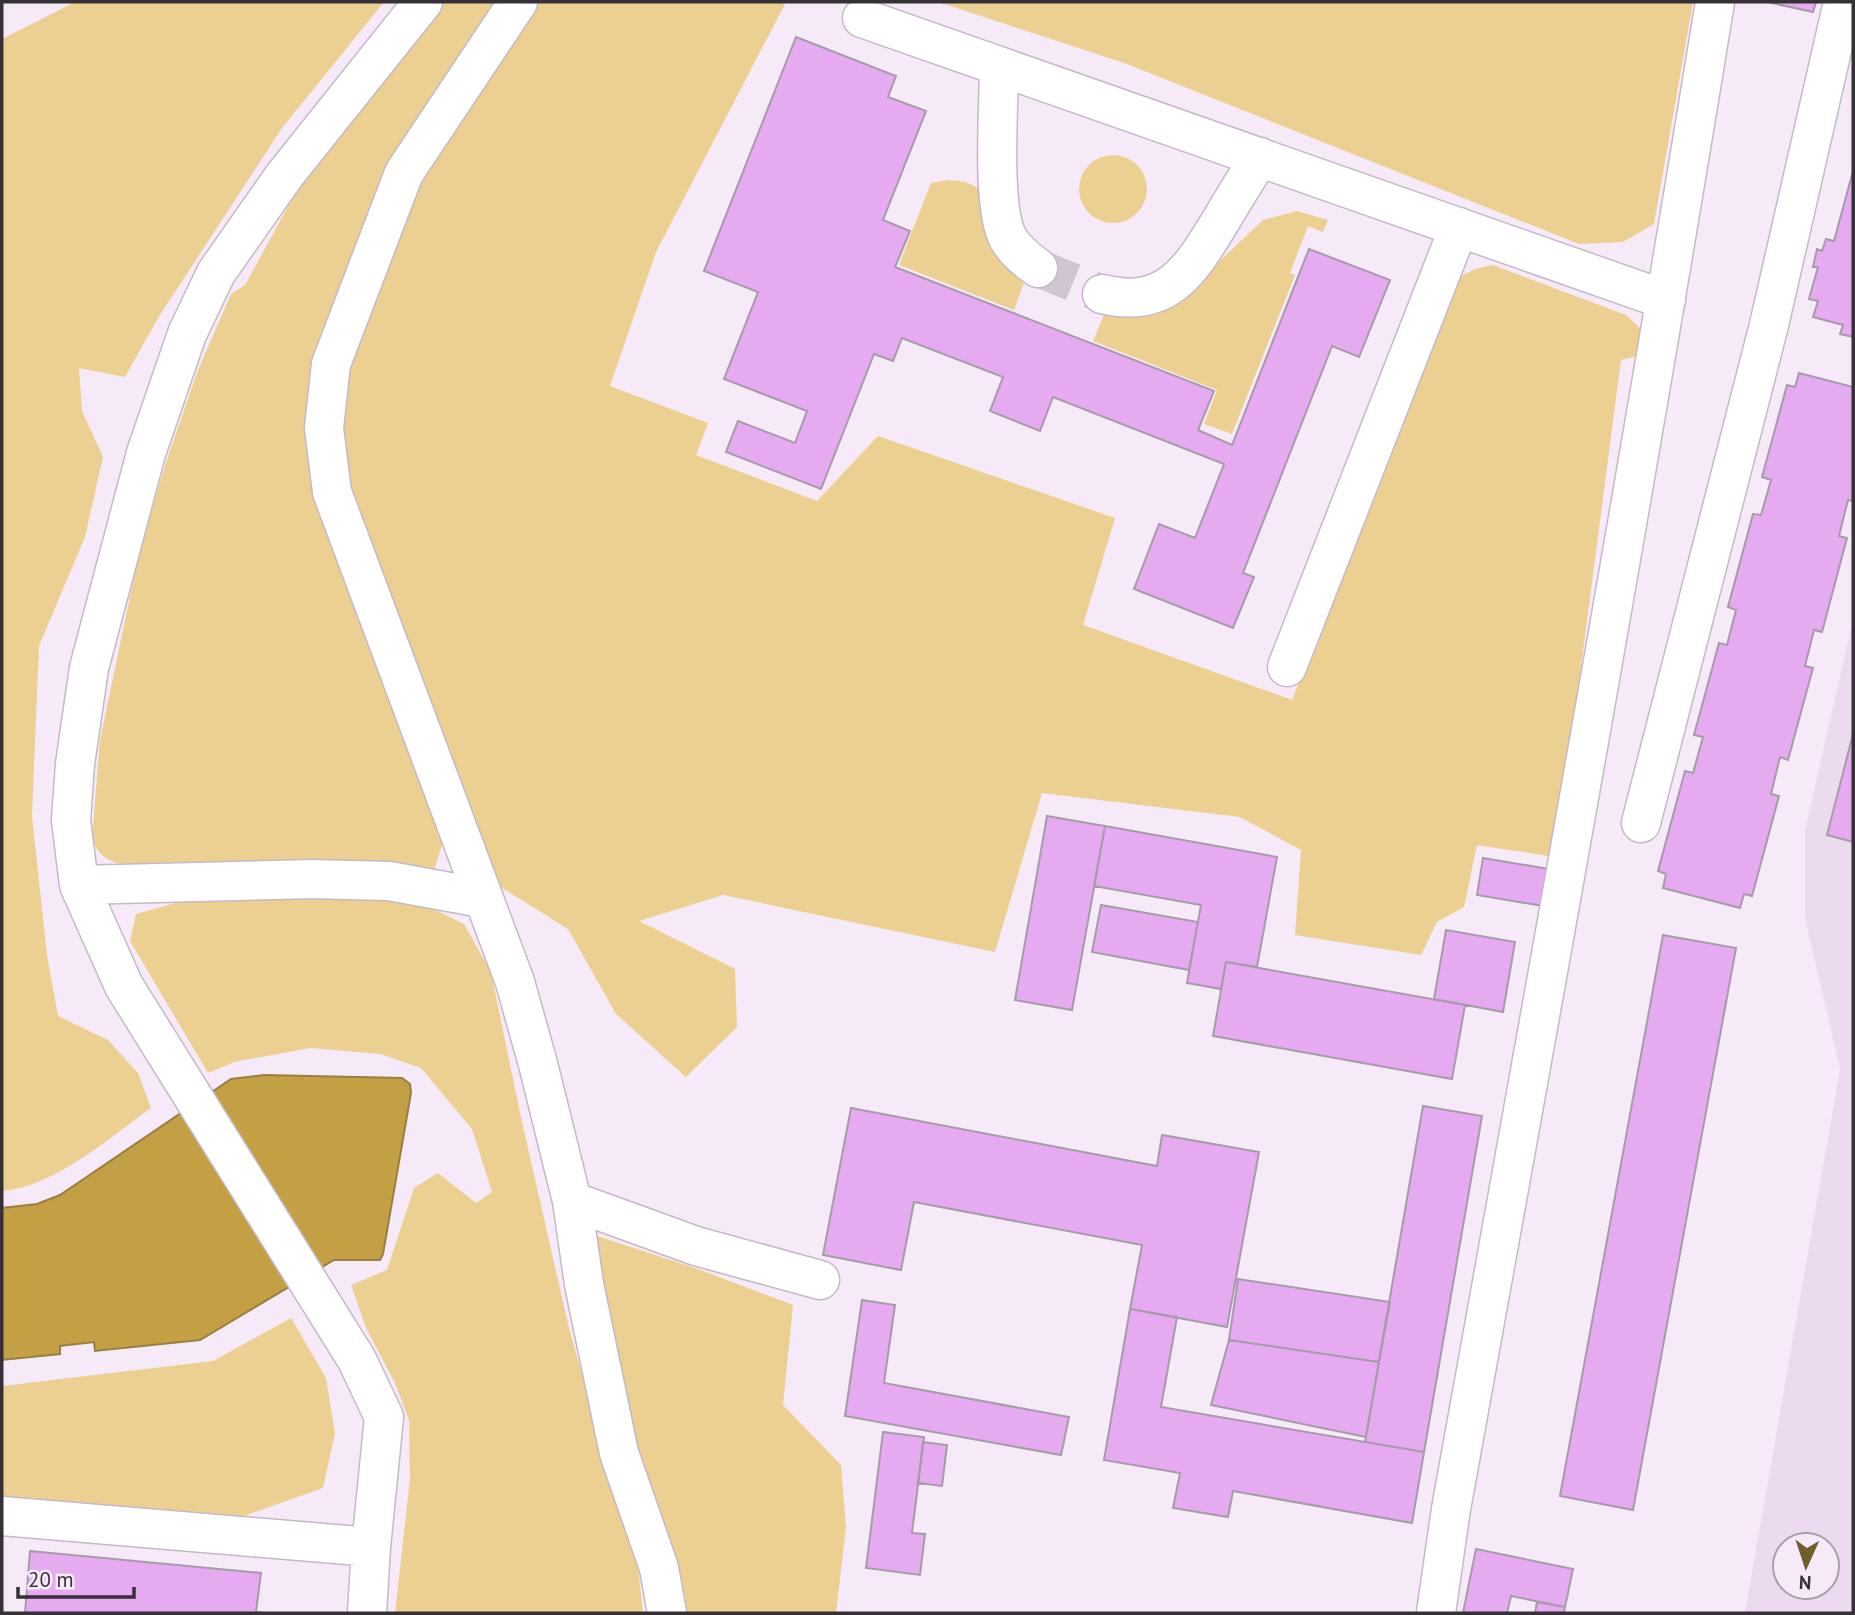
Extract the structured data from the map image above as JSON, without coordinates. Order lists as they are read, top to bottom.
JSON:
{
  "scale_bar": "20 m",
  "north": "bottom"
}
